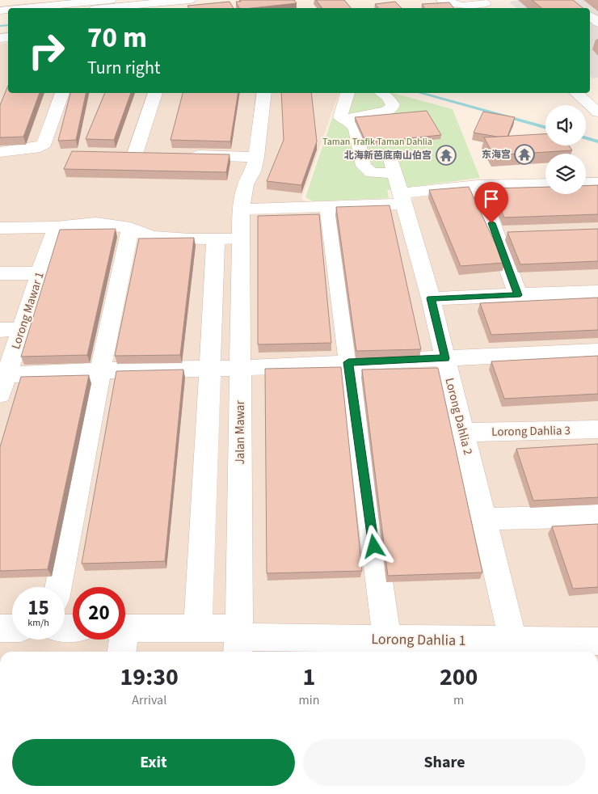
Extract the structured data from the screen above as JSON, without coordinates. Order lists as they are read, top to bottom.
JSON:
{
  "streets": {
    "street": [
      "Lorong Mawar 1",
      "Lorong Dahlia 2",
      "Lorong Dahlia 3",
      "Jalan Mawar",
      "Lorong Dahlia 1"
    ]
  },
  "crossings": [
    ["Lorong Dahlia 2", "Lorong Dahlia 3"],
    ["Lorong Dahlia 2", "Lorong Dahlia 1"],
    ["Jalan Mawar", "Lorong Dahlia 1"]
  ],
  "parks": ["Taman Trafik Taman Dahlia"],
  "places": {
    "temple": ["东海宫", "北海新芭底南山伯宫"]
  },
  "page": {
    "turn": ["70 m", "Turn right"],
    "speed": "15 km/h",
    "limit": "20",
    "eta": [
      "19:30",
      "Arrival",
      "1",
      "min",
      "200",
      "m"
    ],
    "buttons": ["Exit", "Share"]
  }
}
